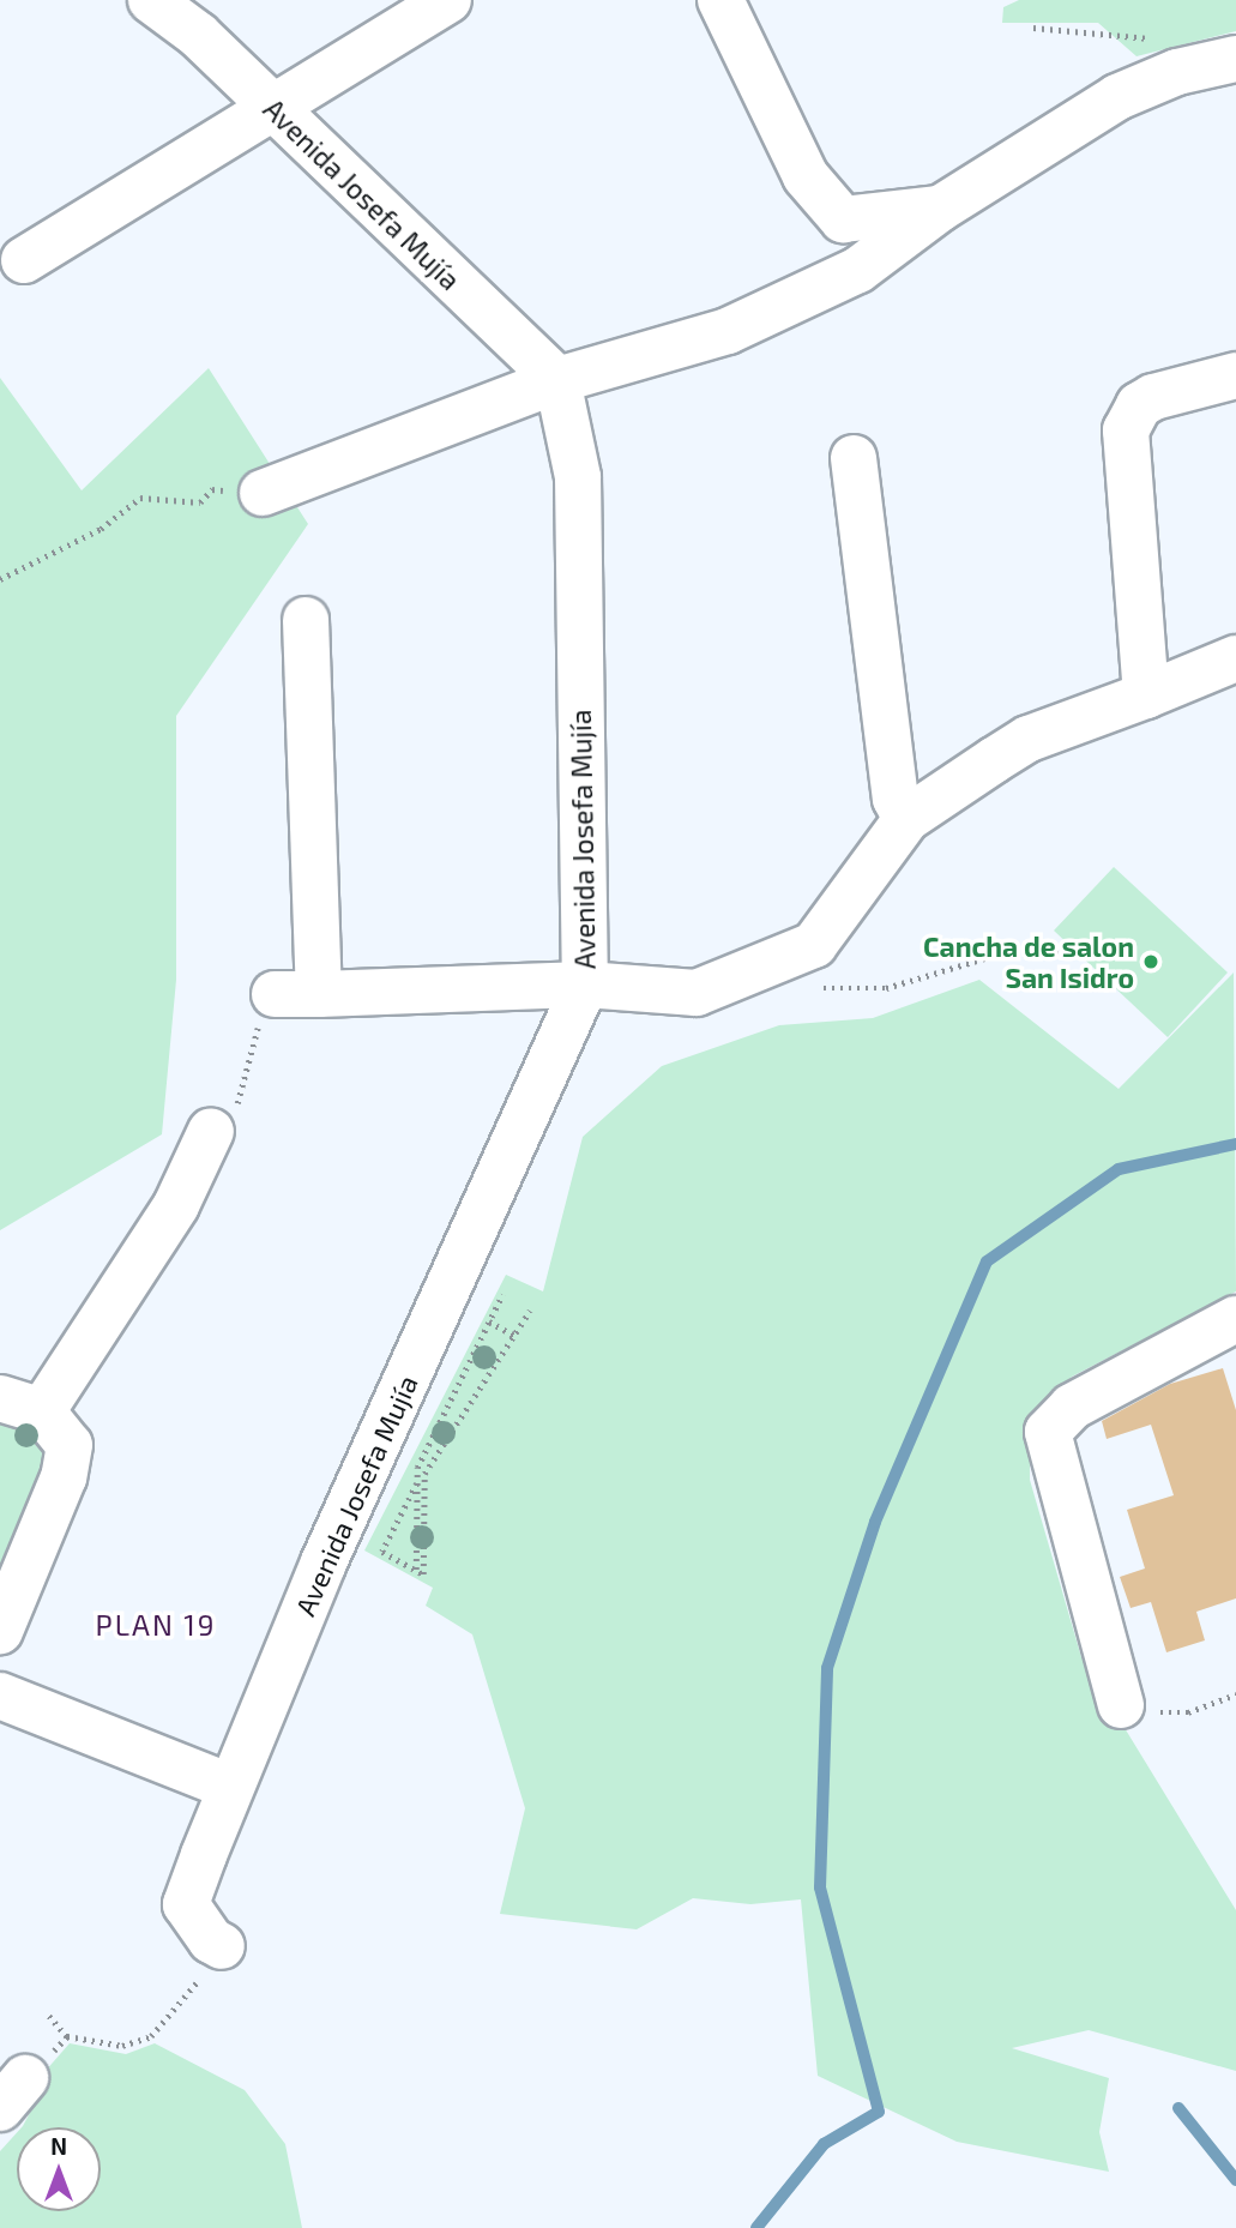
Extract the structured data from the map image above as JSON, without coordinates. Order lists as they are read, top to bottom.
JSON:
{
  "streets": {
    "street": ["Avenida Josefa Mujía"]
  },
  "districts": ["PLAN 19"],
  "places": ["Cancha de salon San Isidro"],
  "north": "top"
}
